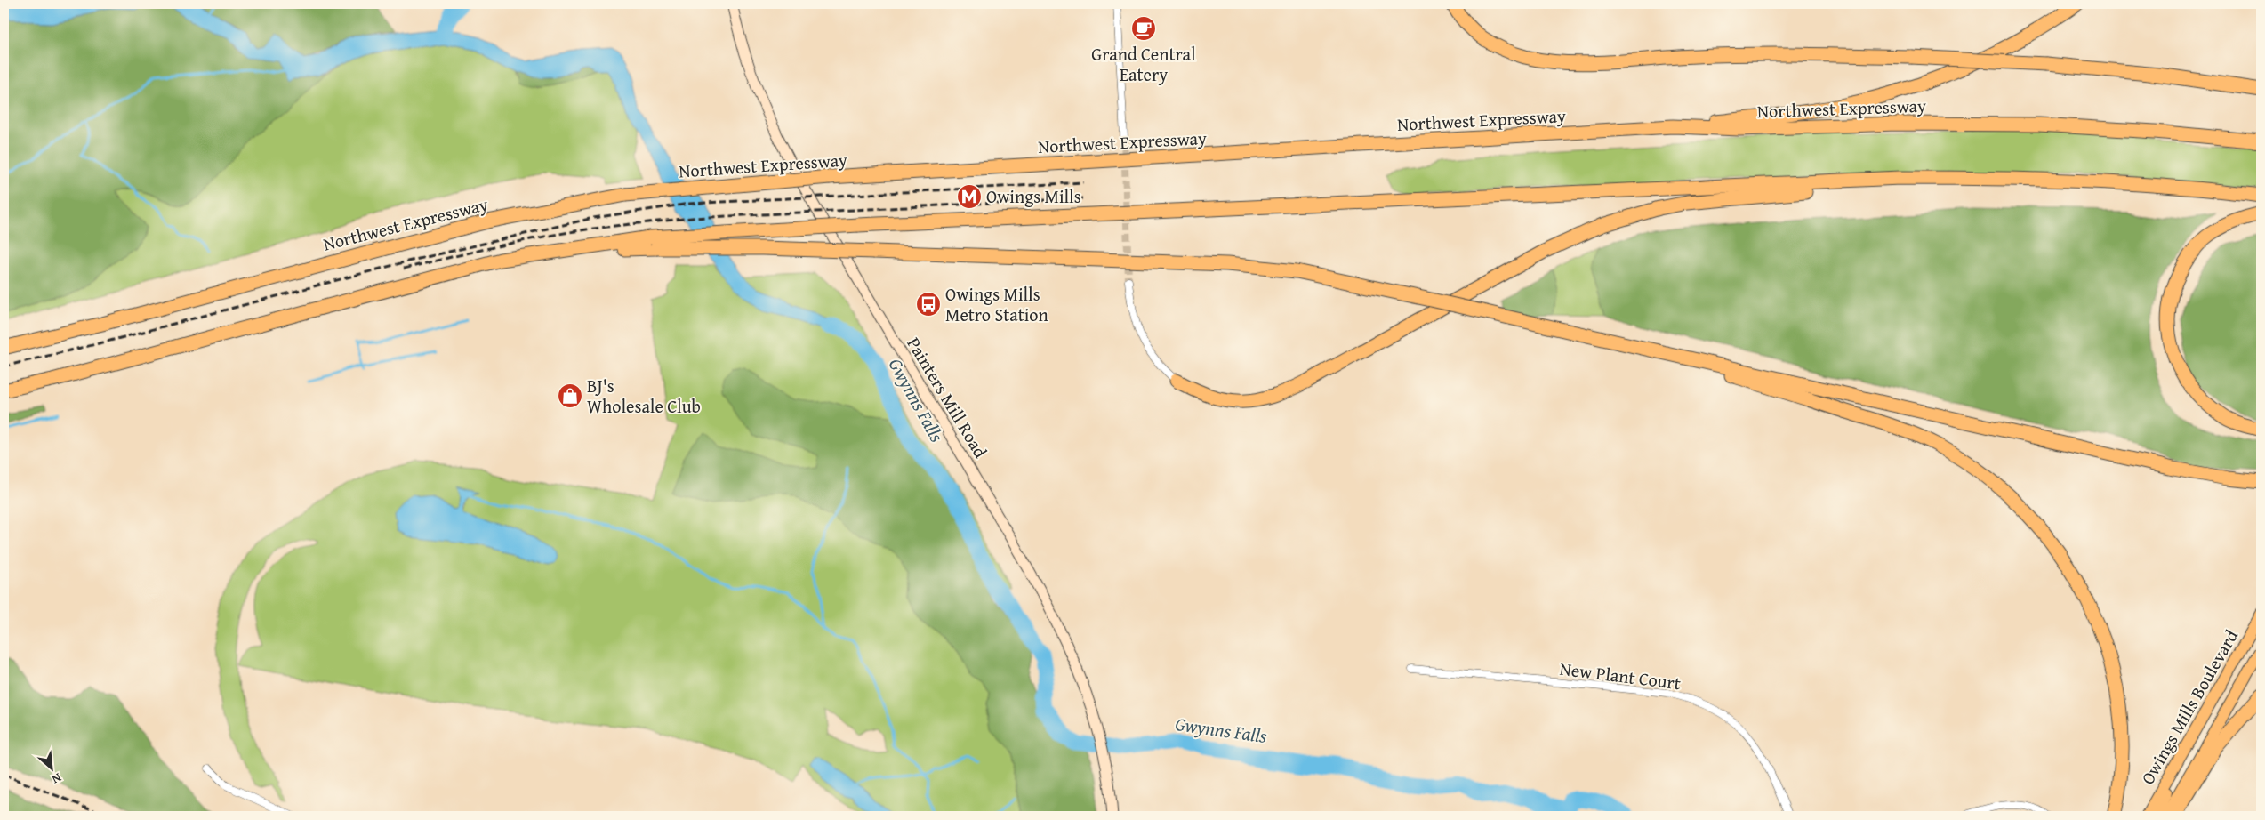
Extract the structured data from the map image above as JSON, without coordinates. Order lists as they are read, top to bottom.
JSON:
{
  "streets": {
    "highway": ["Northwest Expressway"],
    "main road": ["Painters Mill Road", "Owings Mills Boulevard"],
    "street": ["New Plant Court"]
  },
  "water": ["Gwynns Falls"],
  "places": {
    "cafe": ["Grand Central Eatery"],
    "metro station": ["Owings Mills"],
    "bus stop": ["Owings Mills Metro Station"],
    "shop": ["BJ's Wholesale Club"]
  },
  "north": "bottom right"
}
